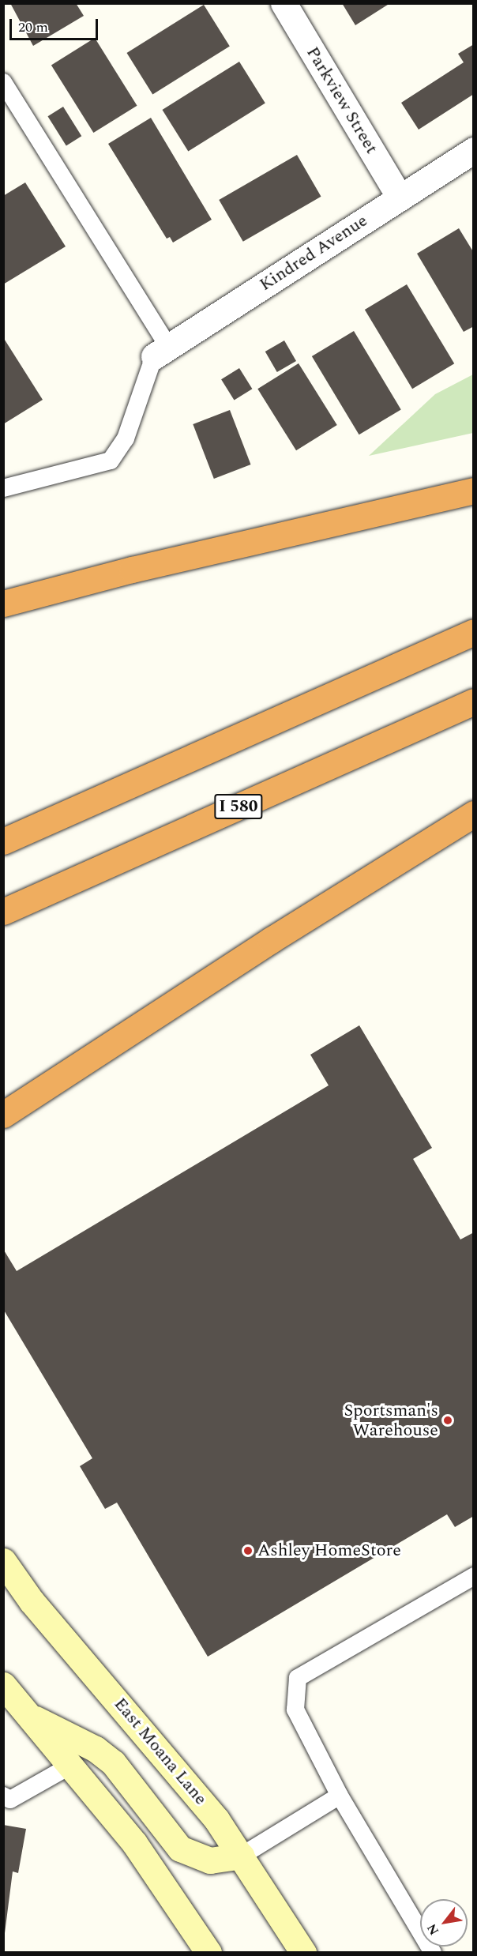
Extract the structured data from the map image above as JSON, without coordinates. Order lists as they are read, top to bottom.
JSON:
{
  "streets": {
    "highway": ["I 580"],
    "main road": ["East Moana Lane"],
    "street": ["Parkview Street", "Kindred Avenue"]
  },
  "crossings": [
    ["Parkview Street", "Kindred Avenue"]
  ],
  "places": ["Sportsman's Warehouse", "Ashley HomeStore"],
  "scale_bar": "20 m",
  "north": "bottom left"
}
